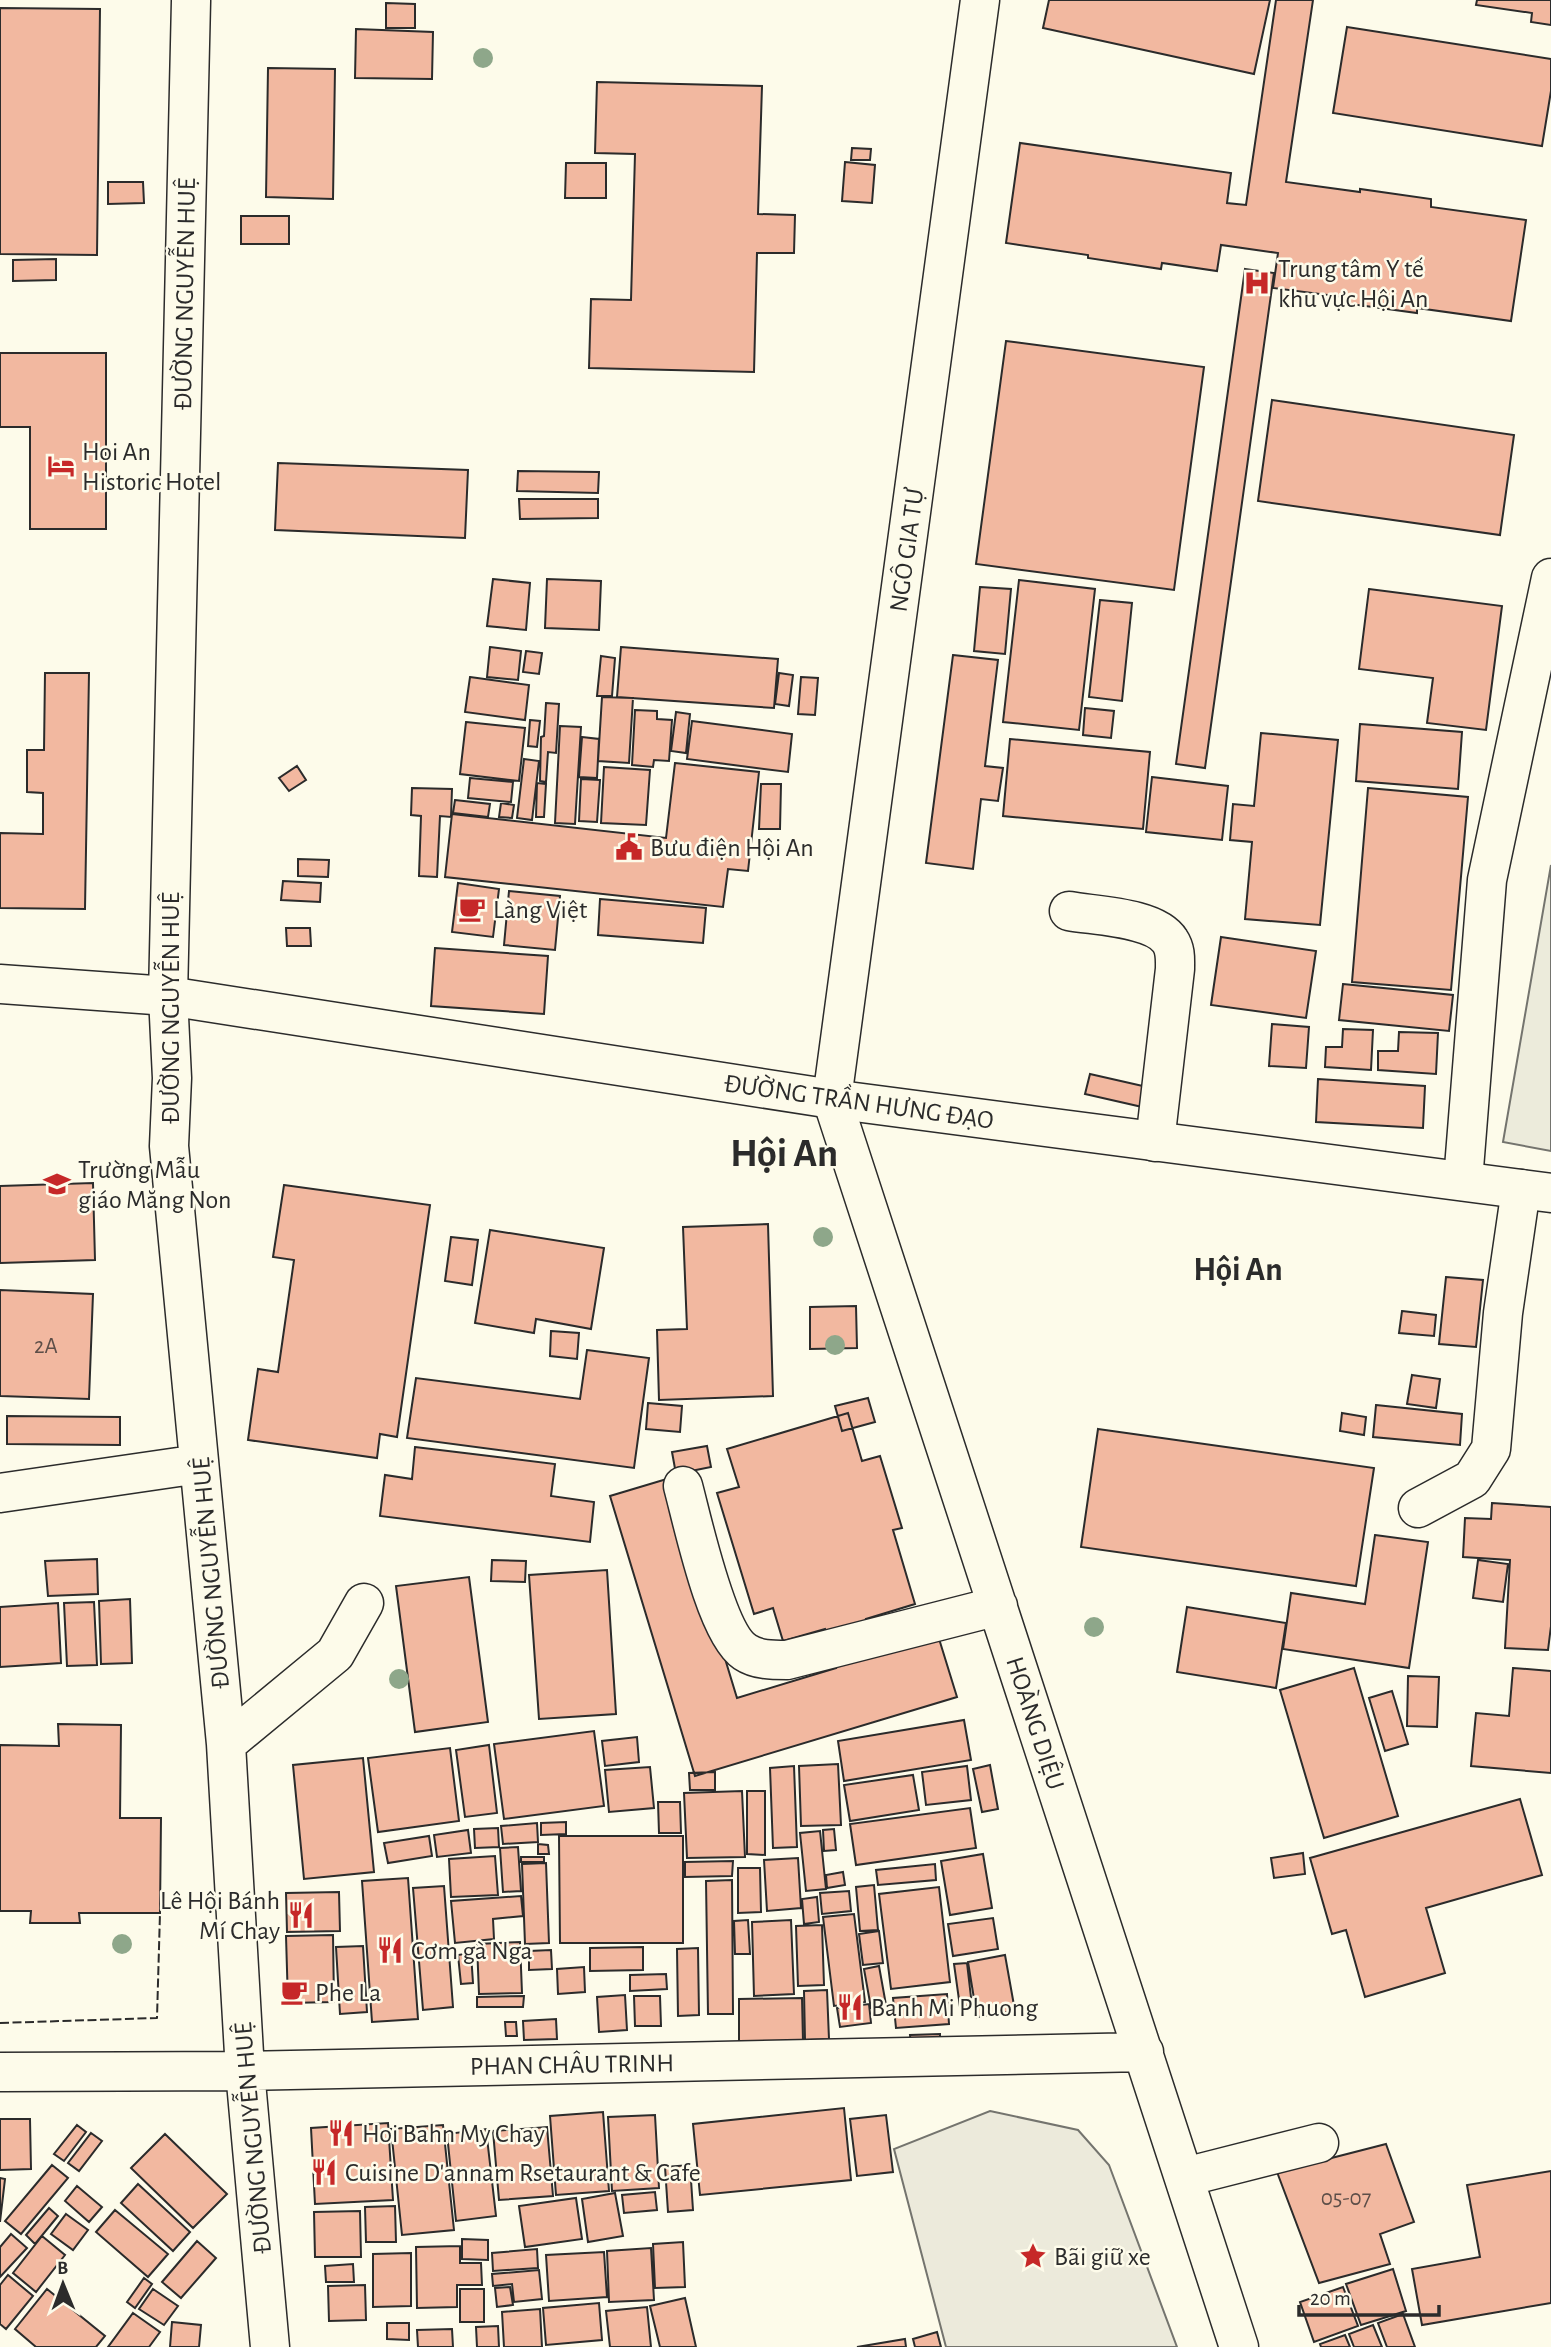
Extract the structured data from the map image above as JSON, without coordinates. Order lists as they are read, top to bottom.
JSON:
{
  "streets": {
    "street": [
      "ĐƯỜNG NGUYỄN HUỆ",
      "NGÔ GIA TỰ",
      "ĐƯỜNG TRẦN HƯNG ĐẠO",
      "HOÀNG DIỆU",
      "PHAN CHÂU TRINH"
    ]
  },
  "crossings": [
    ["ĐƯỜNG NGUYỄN HUỆ", "ĐƯỜNG TRẦN HƯNG ĐẠO"],
    ["ĐƯỜNG NGUYỄN HUỆ", "PHAN CHÂU TRINH"],
    ["NGÔ GIA TỰ", "ĐƯỜNG TRẦN HƯNG ĐẠO"],
    ["NGÔ GIA TỰ", "HOÀNG DIỆU"],
    ["ĐƯỜNG TRẦN HƯNG ĐẠO", "HOÀNG DIỆU"],
    ["HOÀNG DIỆU", "PHAN CHÂU TRINH"]
  ],
  "districts": ["Hội An", "Hội An"],
  "places": {
    "hospital": ["Trung tâm Y tế khu vực Hội An"],
    "hotel": ["Hoi An Historic Hotel"],
    "public building": ["Bưu điện Hội An"],
    "cafe": ["Làng Việt", "Phe La"],
    "school or university": ["Trường Mẫu giáo Măng Non"],
    "restaurant": [
      "Lê Hội Bánh Mí Chay",
      "Cơm gà Nga",
      "Banh Mi Phuong",
      "Hoi Bahn My Chay",
      "Cuisine D'annam Rsetaurant & Cafe"
    ],
    "place": ["Bãi giữ xe"]
  },
  "house_numbers": ["2A", "05-07"],
  "scale_bar": "20 m",
  "north": "top"
}
